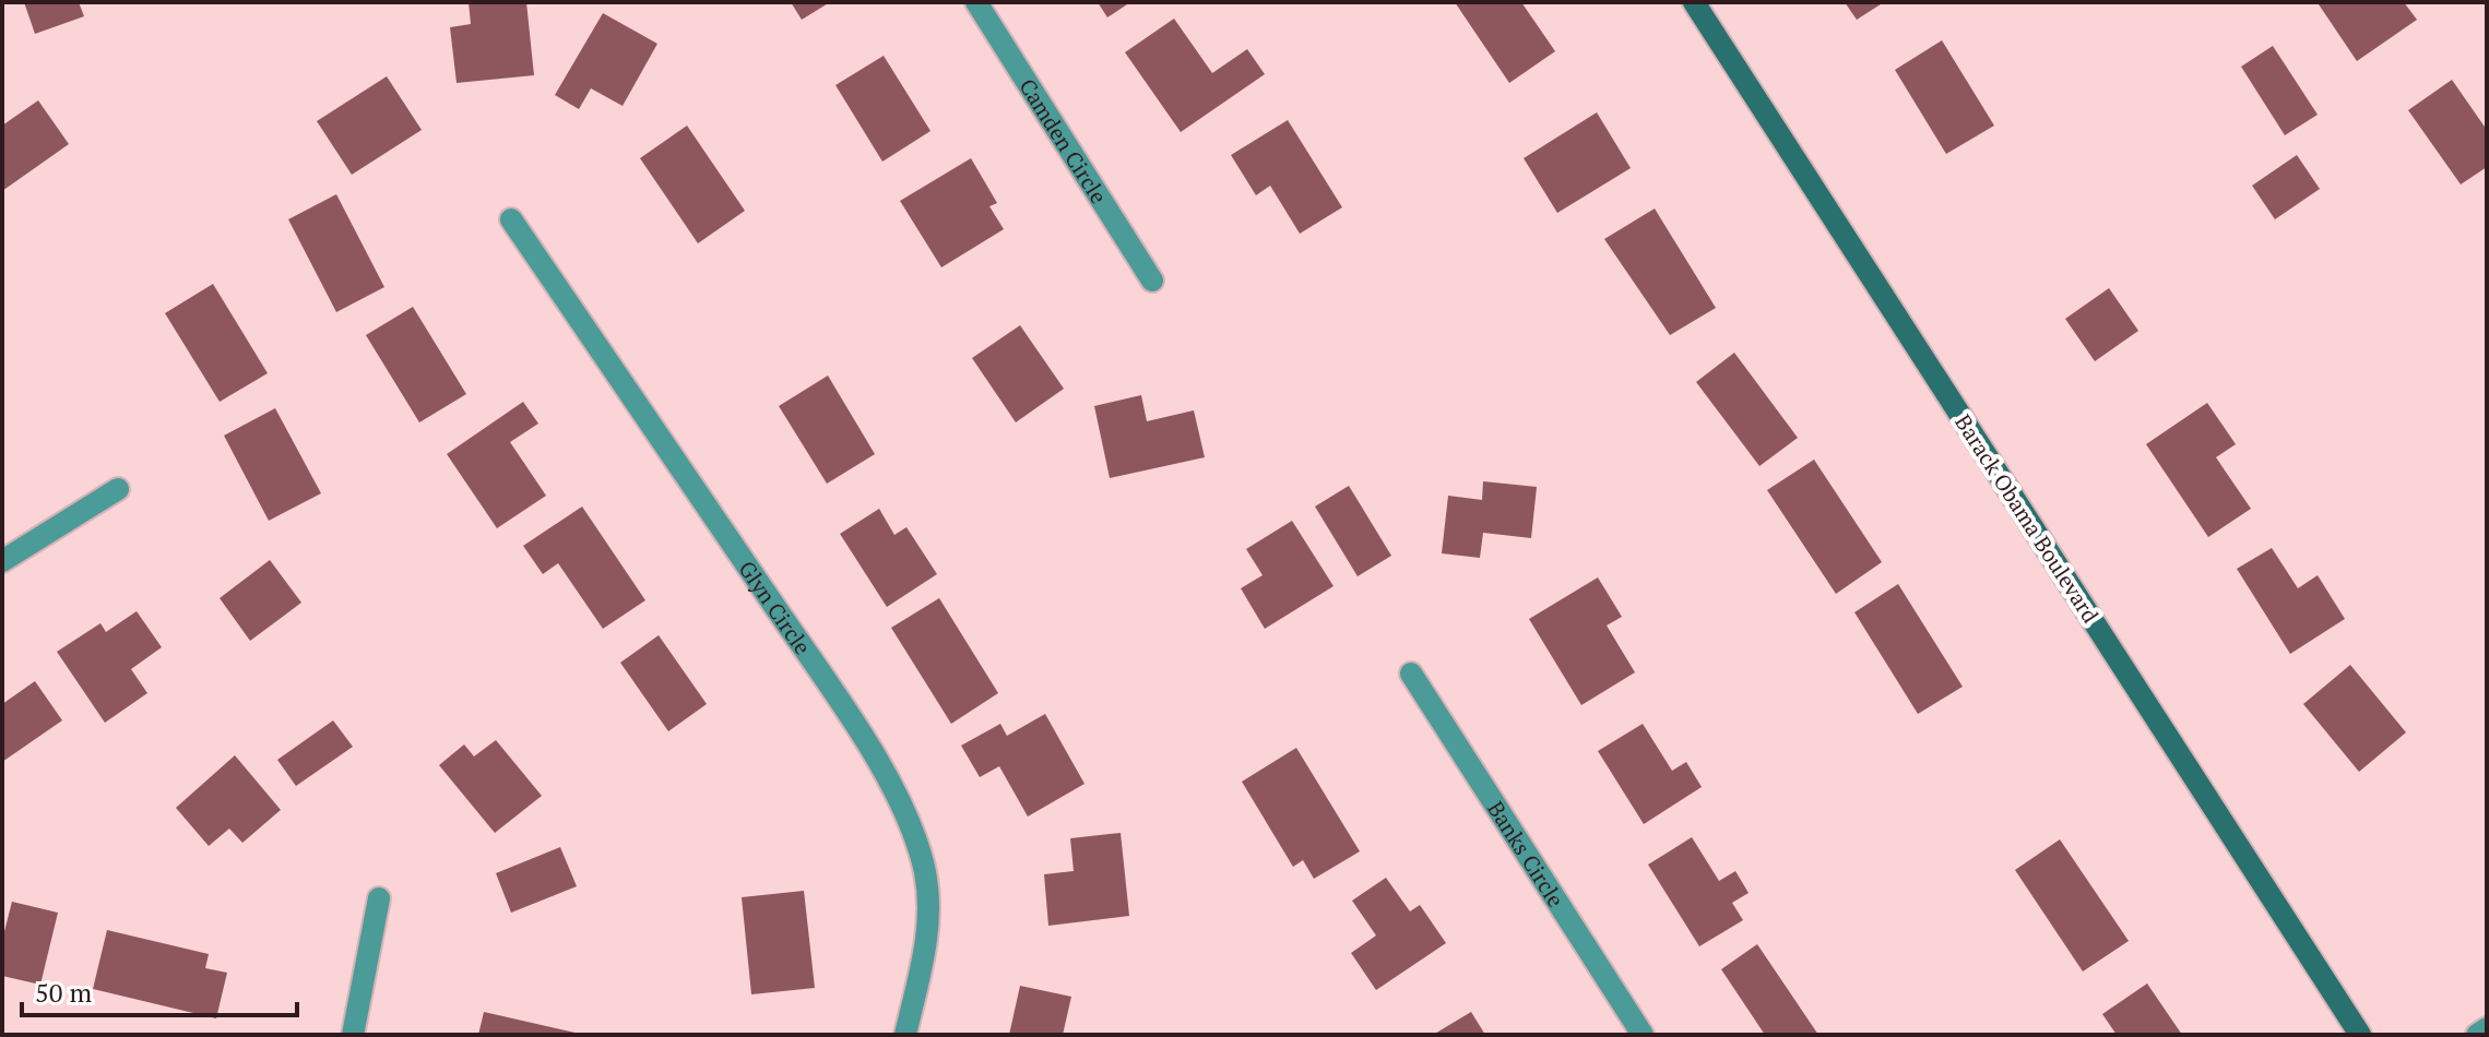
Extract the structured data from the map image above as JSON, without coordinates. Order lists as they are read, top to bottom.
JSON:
{
  "streets": {
    "main road": ["Barack Obama Boulevard"],
    "street": ["Camden Circle", "Glyn Circle", "Banks Circle"]
  },
  "scale_bar": "50 m"
}
